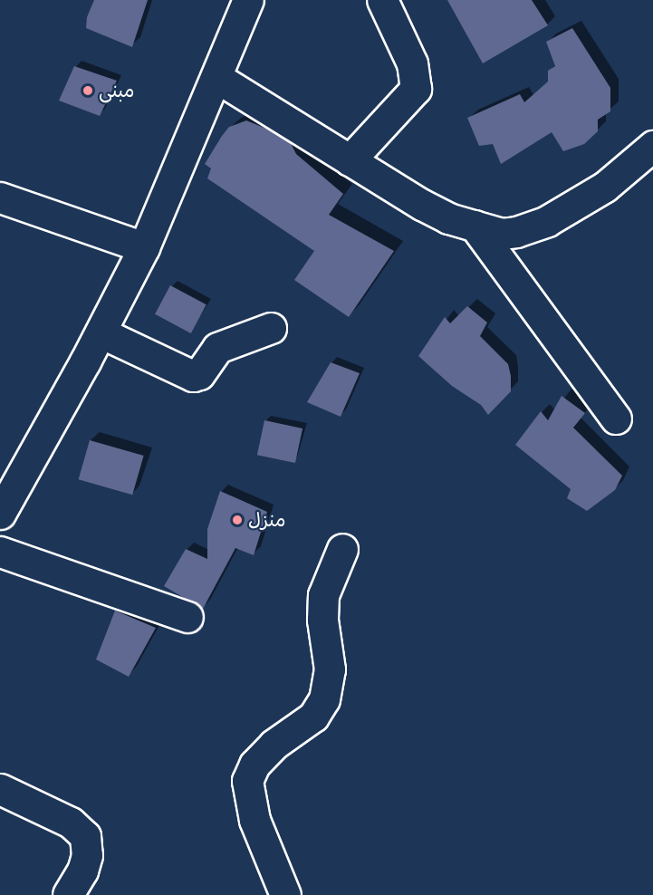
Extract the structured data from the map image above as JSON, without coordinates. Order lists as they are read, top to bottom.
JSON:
{
  "places": ["مبنى", "منزل"]
}
